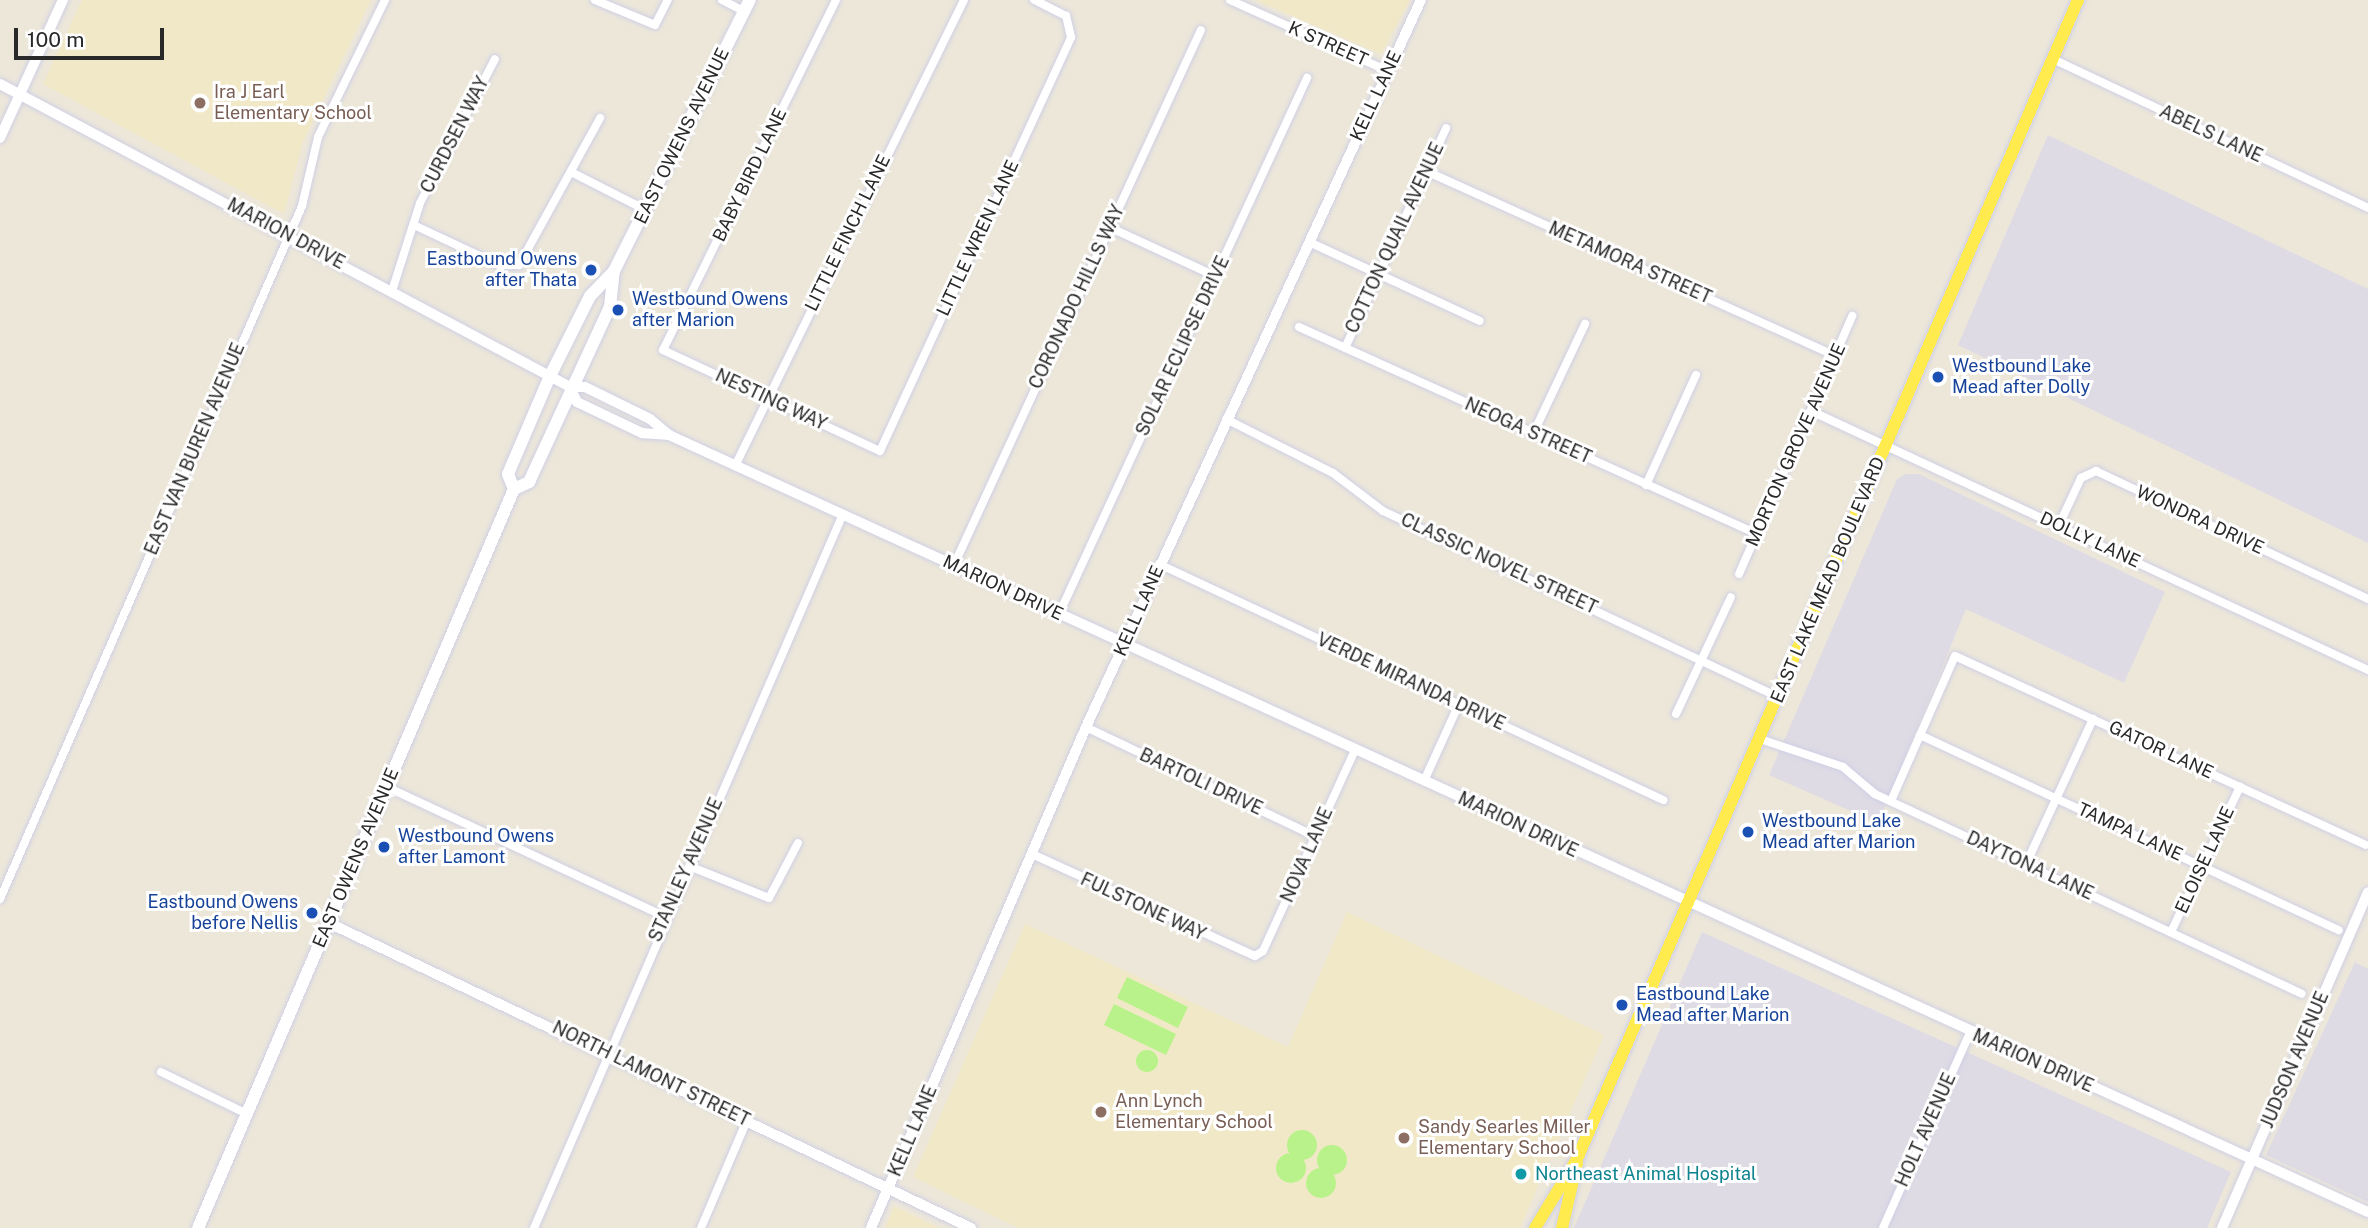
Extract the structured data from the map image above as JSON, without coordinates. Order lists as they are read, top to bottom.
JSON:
{
  "streets": {
    "main road": ["EAST OWENS AVENUE", "EAST LAKE MEAD BOULEVARD"],
    "street": [
      "K STREET",
      "KELL LANE",
      "ABELS LANE",
      "CURDSEN WAY",
      "BABY BIRD LANE",
      "LITTLE FINCH LANE",
      "MARION DRIVE",
      "LITTLE WREN LANE",
      "COTTON QUAIL AVENUE",
      "METAMORA STREET",
      "CORONADO HILLS WAY",
      "SOLAR ECLIPSE DRIVE",
      "NESTING WAY",
      "NEOGA STREET",
      "MORTON GROVE AVENUE",
      "EAST VAN BUREN AVENUE",
      "WONDRA DRIVE",
      "DOLLY LANE",
      "CLASSIC NOVEL STREET",
      "VERDE MIRANDA DRIVE",
      "GATOR LANE",
      "BARTOLI DRIVE",
      "TAMPA LANE",
      "NOVA LANE",
      "ELOISE LANE",
      "DAYTONA LANE",
      "STANLEY AVENUE",
      "FULSTONE WAY",
      "JUDSON AVENUE",
      "NORTH LAMONT STREET",
      "HOLT AVENUE"
    ]
  },
  "crossings": [
    ["K STREET", "KELL LANE"],
    ["KELL LANE", "MARION DRIVE"],
    ["KELL LANE", "CLASSIC NOVEL STREET"],
    ["KELL LANE", "VERDE MIRANDA DRIVE"],
    ["KELL LANE", "BARTOLI DRIVE"],
    ["KELL LANE", "FULSTONE WAY"],
    ["KELL LANE", "NORTH LAMONT STREET"],
    ["ABELS LANE", "EAST LAKE MEAD BOULEVARD"],
    ["CURDSEN WAY", "MARION DRIVE"],
    ["EAST OWENS AVENUE", "MARION DRIVE"],
    ["EAST OWENS AVENUE", "NORTH LAMONT STREET"],
    ["BABY BIRD LANE", "NESTING WAY"],
    ["LITTLE FINCH LANE", "MARION DRIVE"],
    ["LITTLE FINCH LANE", "NESTING WAY"],
    ["MARION DRIVE", "CORONADO HILLS WAY"],
    ["MARION DRIVE", "SOLAR ECLIPSE DRIVE"],
    ["MARION DRIVE", "EAST VAN BUREN AVENUE"],
    ["MARION DRIVE", "EAST LAKE MEAD BOULEVARD"],
    ["MARION DRIVE", "NOVA LANE"],
    ["MARION DRIVE", "STANLEY AVENUE"],
    ["MARION DRIVE", "JUDSON AVENUE"],
    ["MARION DRIVE", "HOLT AVENUE"],
    ["LITTLE WREN LANE", "NESTING WAY"],
    ["COTTON QUAIL AVENUE", "METAMORA STREET"],
    ["COTTON QUAIL AVENUE", "NEOGA STREET"],
    ["METAMORA STREET", "MORTON GROVE AVENUE"],
    ["NEOGA STREET", "MORTON GROVE AVENUE"],
    ["MORTON GROVE AVENUE", "DOLLY LANE"],
    ["WONDRA DRIVE", "DOLLY LANE"],
    ["DOLLY LANE", "EAST LAKE MEAD BOULEVARD"],
    ["CLASSIC NOVEL STREET", "EAST LAKE MEAD BOULEVARD"],
    ["EAST LAKE MEAD BOULEVARD", "DAYTONA LANE"],
    ["GATOR LANE", "TAMPA LANE"],
    ["GATOR LANE", "ELOISE LANE"],
    ["BARTOLI DRIVE", "NOVA LANE"],
    ["TAMPA LANE", "ELOISE LANE"],
    ["NOVA LANE", "FULSTONE WAY"],
    ["ELOISE LANE", "DAYTONA LANE"],
    ["STANLEY AVENUE", "NORTH LAMONT STREET"]
  ],
  "places": [
    "Ira J Earl Elementary School",
    "Eastbound Owens after Thata",
    "Westbound Owens after Marion",
    "Westbound Lake Mead after Dolly",
    "Westbound Lake Mead after Marion",
    "Westbound Owens after Lamont",
    "Eastbound Owens before Nellis",
    "Eastbound Lake Mead after Marion",
    "Ann Lynch Elementary School",
    "Sandy Searles Miller Elementary School",
    "Northeast Animal Hospital"
  ],
  "scale_bar": "100 m"
}
